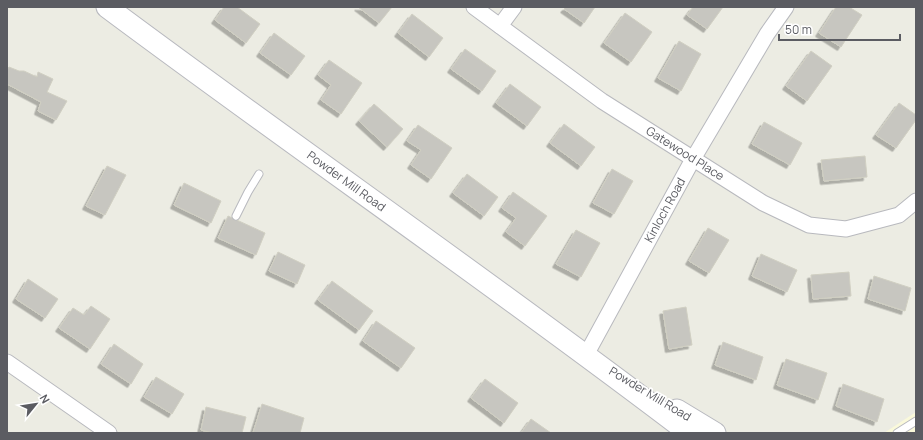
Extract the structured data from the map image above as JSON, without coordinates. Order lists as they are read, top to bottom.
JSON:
{
  "streets": {
    "main road": ["Powder Mill Road"],
    "street": ["Gatewood Place", "Kinloch Road"]
  },
  "crossings": [
    ["Gatewood Place", "Kinloch Road"],
    ["Powder Mill Road", "Kinloch Road"]
  ],
  "scale_bar": "50 m",
  "north": "top right"
}
